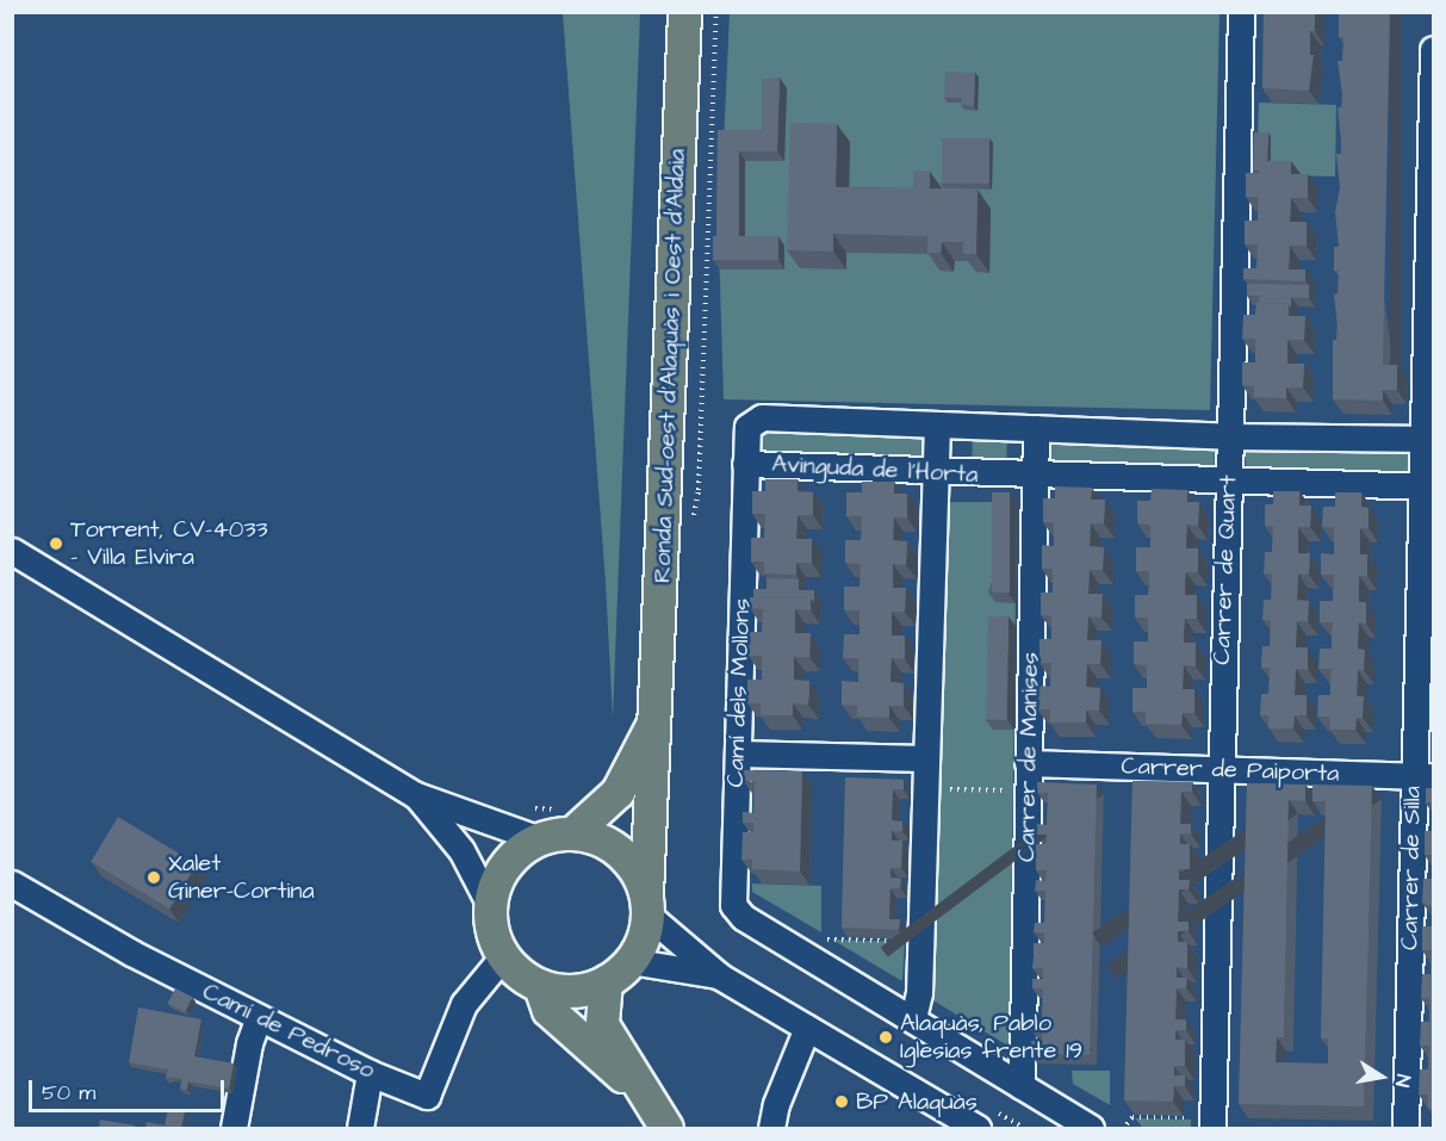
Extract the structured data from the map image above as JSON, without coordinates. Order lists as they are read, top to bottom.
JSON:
{
  "streets": {
    "main road": ["Ronda Sud-oest d'Alaquàs i Oest d'Aldaia"],
    "street": [
      "Avinguda de l'Horta",
      "Carrer de Quart",
      "Camí dels Mollons",
      "Carrer de Manises",
      "Carrer de Paiporta",
      "Carrer de Silla",
      "Camí de Pedroso"
    ]
  },
  "crossings": [
    ["Ronda Sud-oest d'Alaquàs i Oest d'Aldaia", "Camí de Pedroso"],
    ["Avinguda de l'Horta", "Carrer de Quart"],
    ["Avinguda de l'Horta", "Camí dels Mollons"],
    ["Avinguda de l'Horta", "Carrer de Manises"],
    ["Avinguda de l'Horta", "Carrer de Silla"],
    ["Carrer de Quart", "Carrer de Paiporta"],
    ["Carrer de Manises", "Carrer de Paiporta"],
    ["Carrer de Paiporta", "Carrer de Silla"]
  ],
  "places": [
    "Torrent, CV-4033 - Villa Elvira",
    "Xalet Giner-Cortina",
    "Alaquàs, Pablo Iglesias frente 19",
    "BP Alaquàs"
  ],
  "scale_bar": "50 m",
  "north": "right"
}
